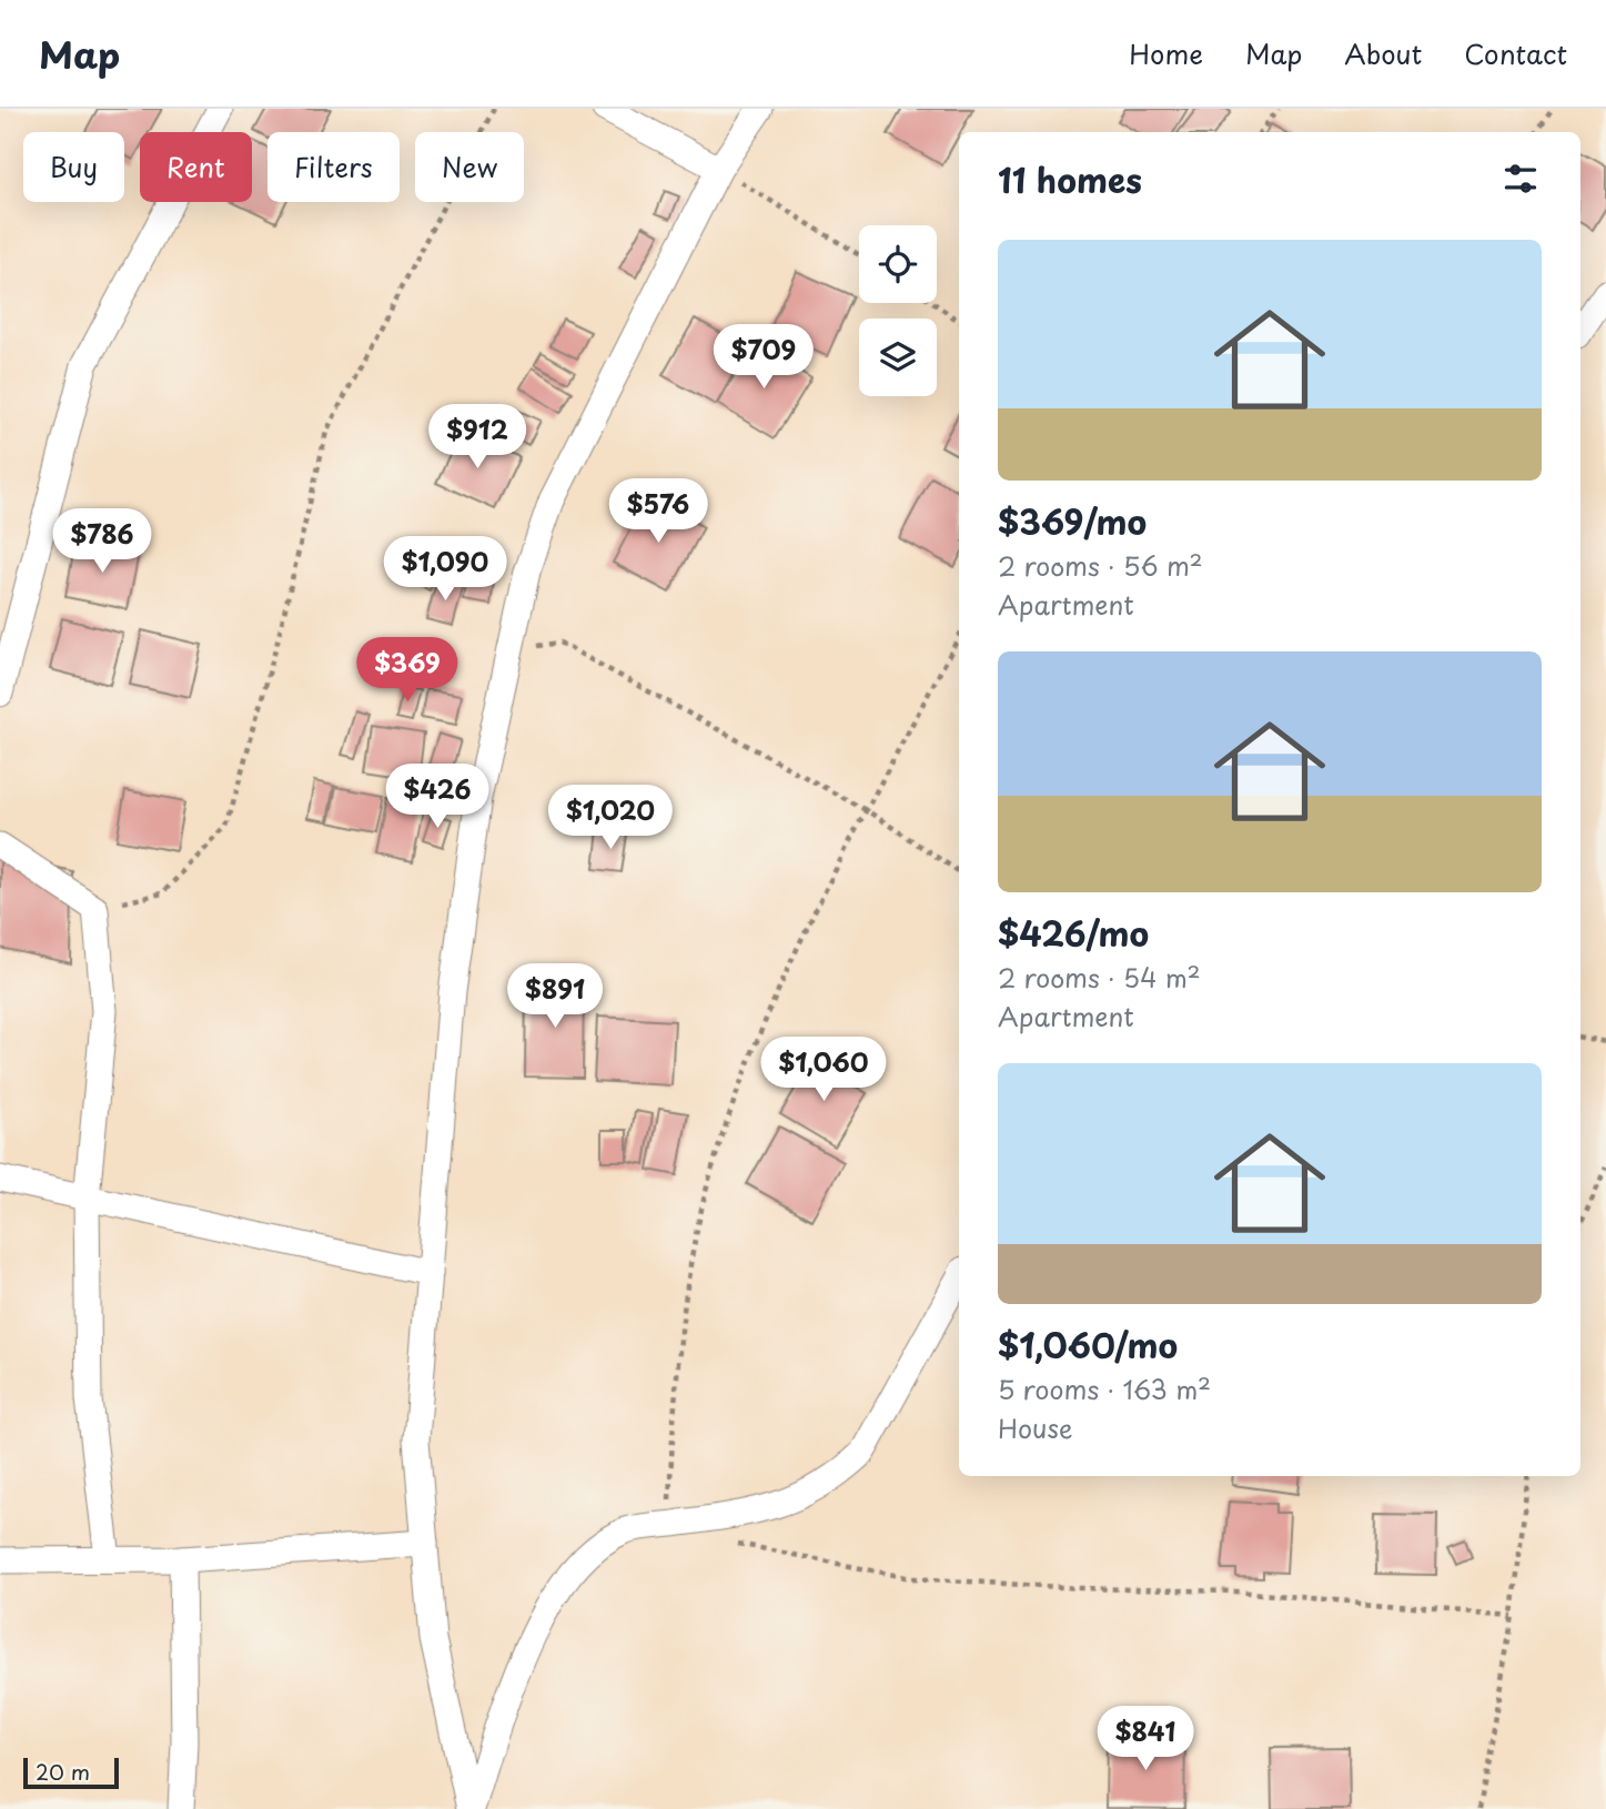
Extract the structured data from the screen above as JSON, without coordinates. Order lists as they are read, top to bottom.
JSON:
{
  "scale_bar": "20 m",
  "page": {
    "header": "Map",
    "nav": [
      "Home",
      "Map",
      "About",
      "Contact"
    ],
    "chip": [
      "Buy",
      "Rent",
      "Filters",
      "New"
    ],
    "heading": "11 homes",
    "list": [
      {
        "name": "$369/mo",
        "note": "2 rooms · 56 m² · Apartment"
      },
      {
        "name": "$426/mo",
        "note": "2 rooms · 54 m² · Apartment"
      },
      {
        "name": "$1,060/mo",
        "note": "5 rooms · 163 m² · House"
      }
    ],
    "price": [
      "$709",
      "$912",
      "$576",
      "$786",
      "$1,090",
      "$369",
      "$426",
      "$1,020",
      "$891",
      "$1,060",
      "$841"
    ],
    "scale": "20 m"
  }
}
